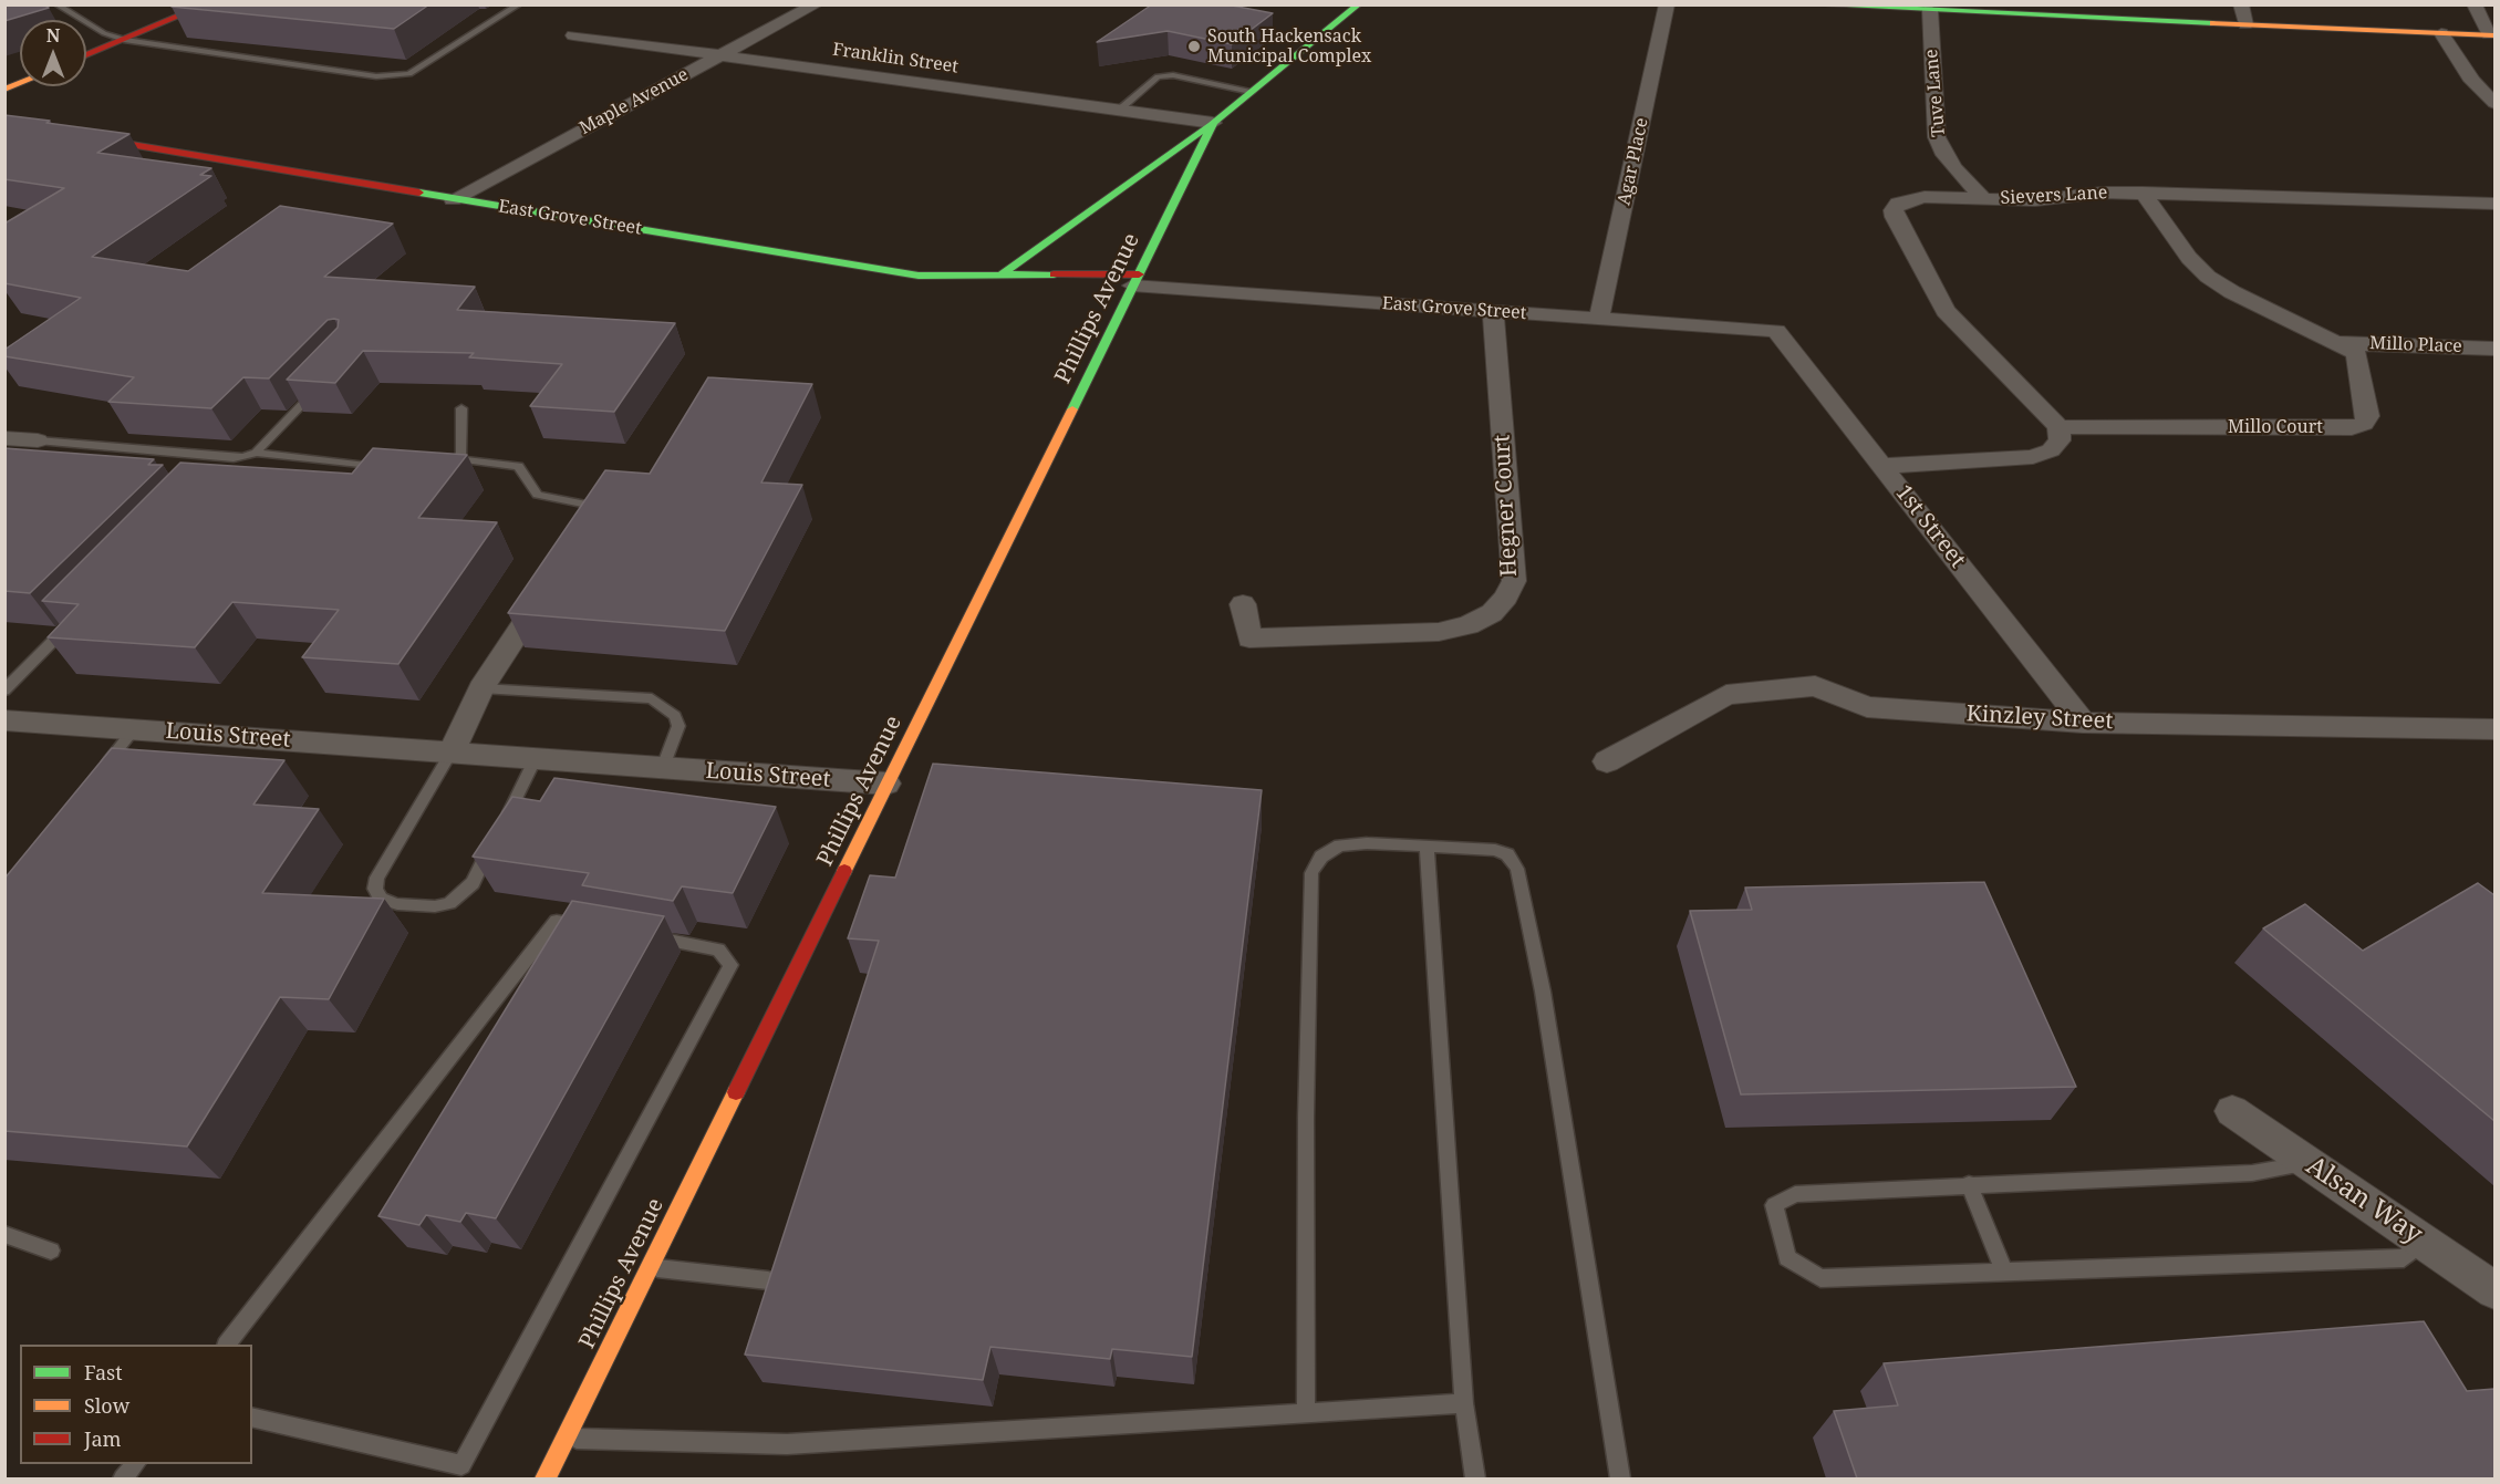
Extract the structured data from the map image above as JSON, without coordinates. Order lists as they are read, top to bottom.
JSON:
{
  "streets": {
    "street": [
      "Franklin Street",
      "Tuve Lane",
      "Maple Avenue",
      "Agar Place",
      "Sievers Lane",
      "East Grove Street",
      "Phillips Avenue",
      "Millo Place",
      "Millo Court",
      "Hegner Court",
      "1st Street",
      "Kinzley Street",
      "Louis Street",
      "Alsan Way"
    ]
  },
  "crossings": [
    ["Franklin Street", "Maple Avenue"],
    ["Franklin Street", "Phillips Avenue"],
    ["Tuve Lane", "Sievers Lane"],
    ["Maple Avenue", "East Grove Street"],
    ["Agar Place", "East Grove Street"],
    ["Sievers Lane", "Millo Court"],
    ["East Grove Street", "Phillips Avenue"],
    ["East Grove Street", "Hegner Court"],
    ["East Grove Street", "1st Street"],
    ["Phillips Avenue", "Louis Street"],
    ["Millo Place", "Millo Court"],
    ["1st Street", "Kinzley Street"]
  ],
  "places": ["South Hackensack Municipal Complex"],
  "legend": ["Fast", "Slow", "Jam"],
  "north": "top"
}
